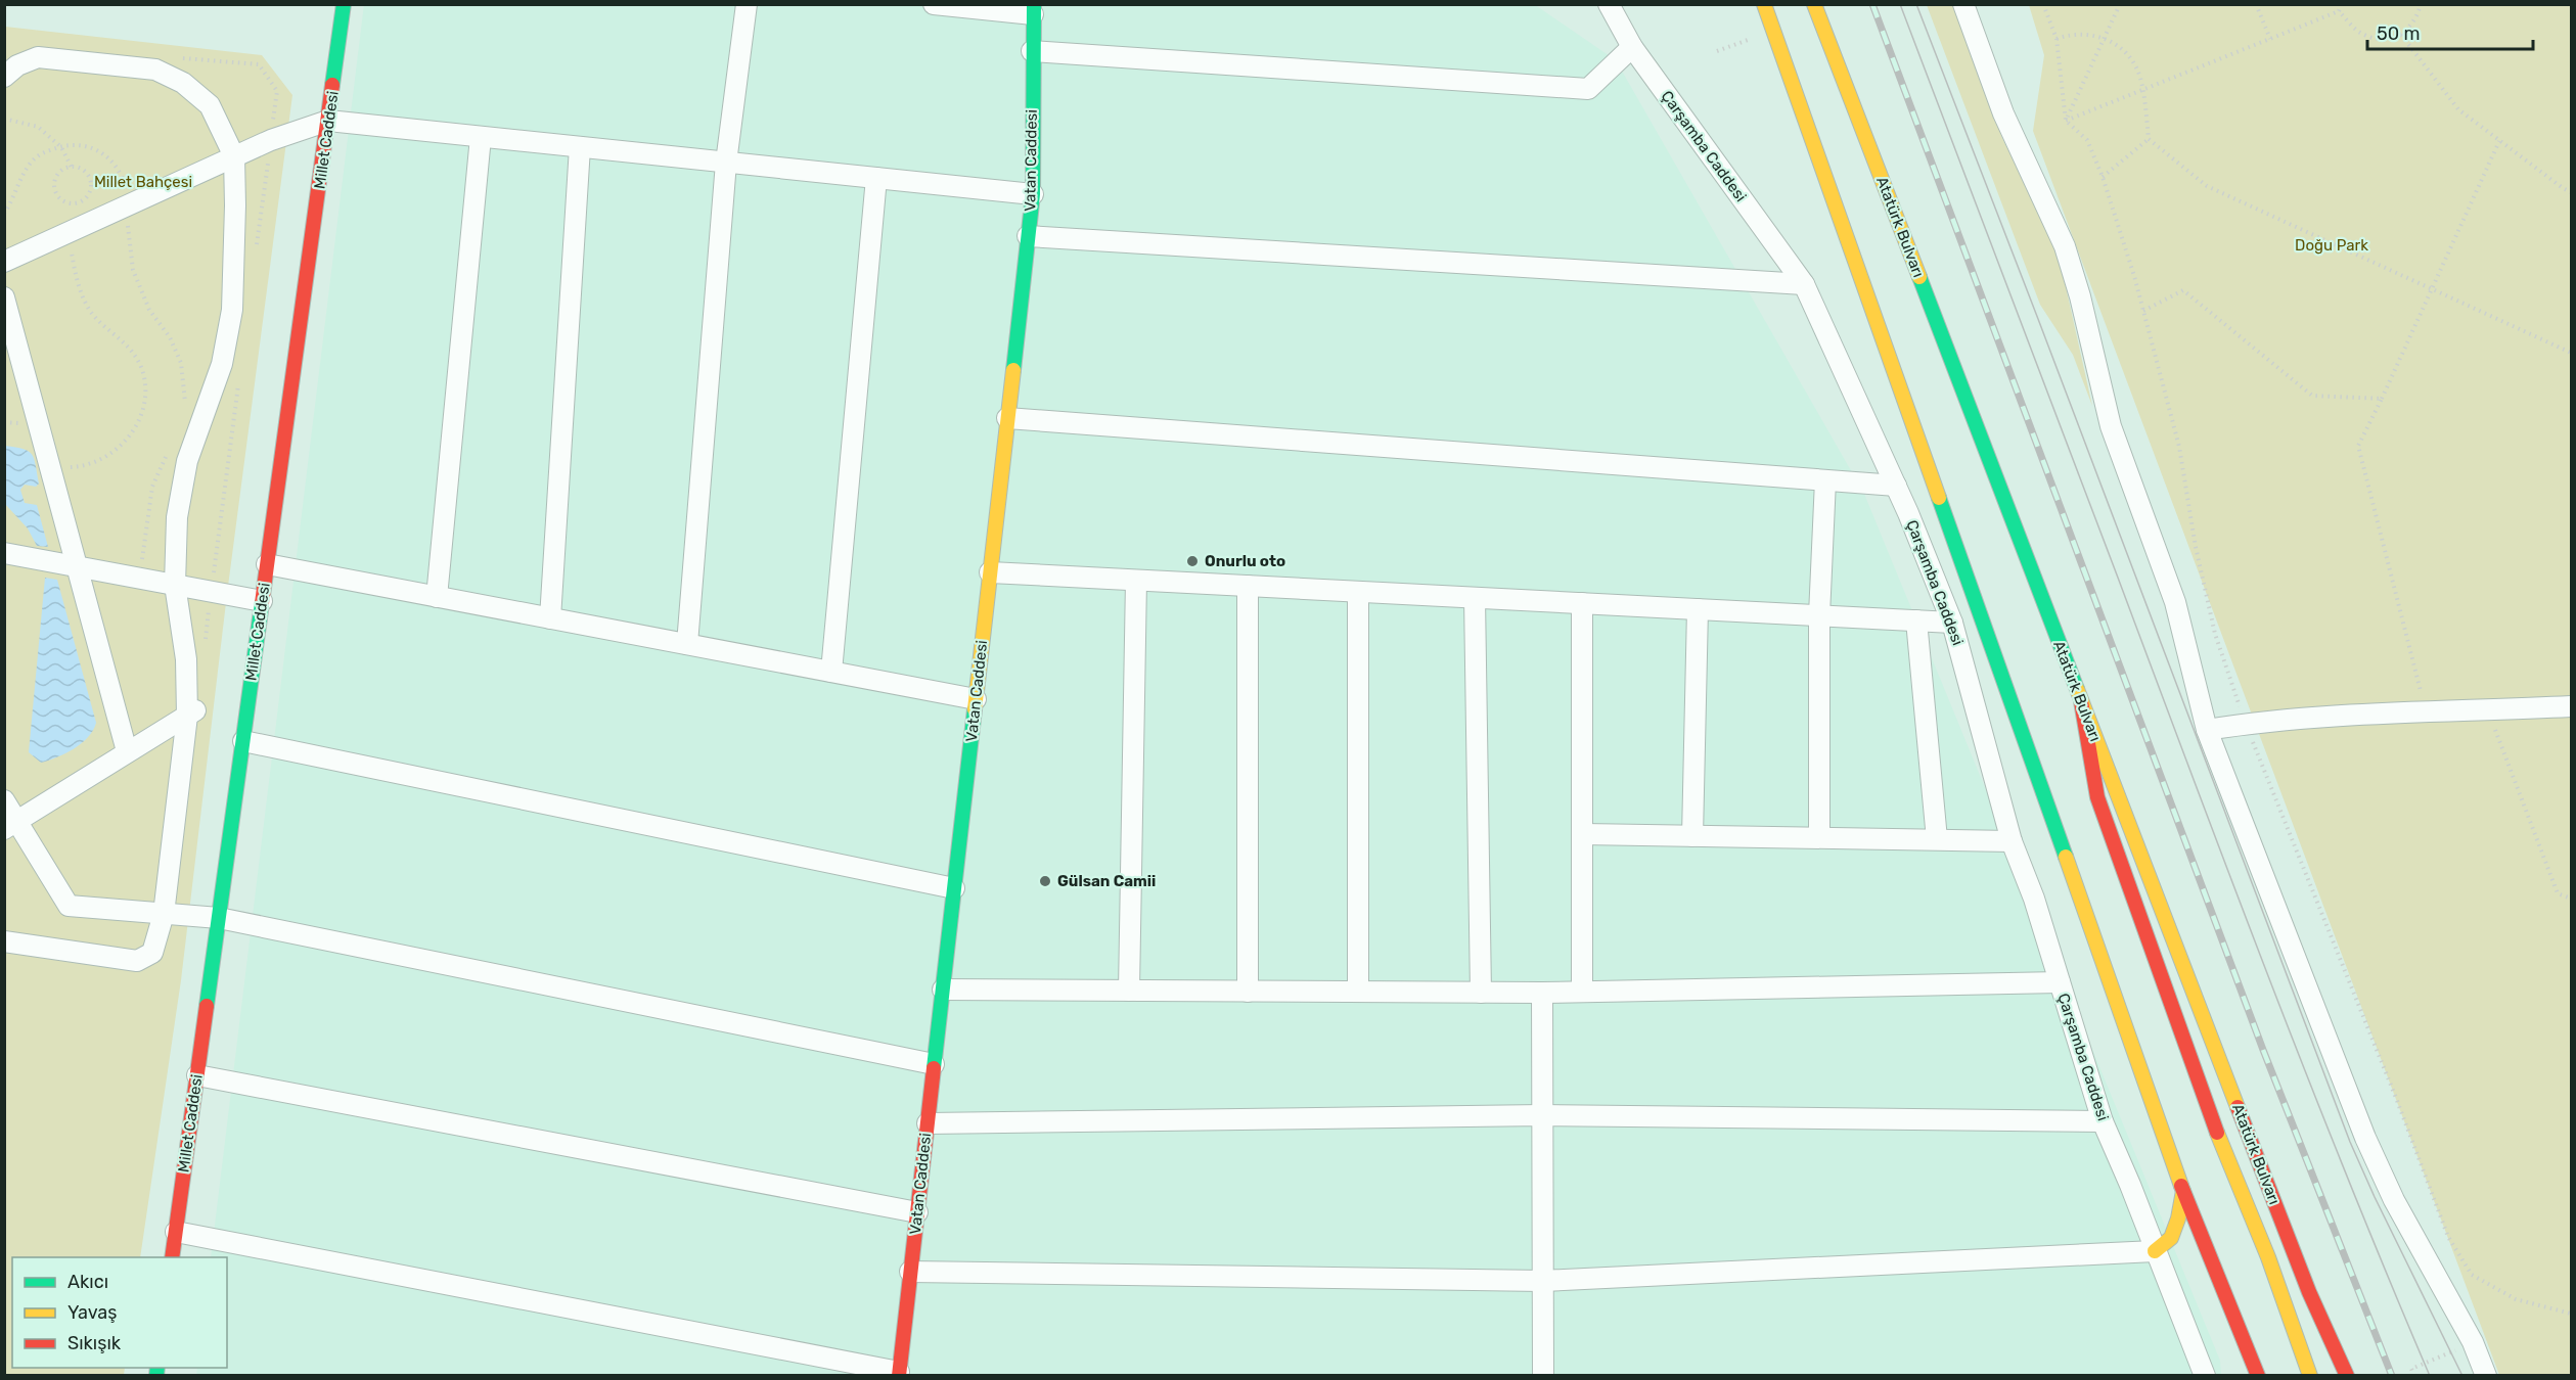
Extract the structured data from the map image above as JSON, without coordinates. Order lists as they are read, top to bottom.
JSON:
{
  "streets": {
    "main road": ["Millet Caddesi", "Vatan Caddesi", "Atatürk Bulvarı"],
    "street": ["Çarşamba Caddesi"]
  },
  "parks": ["Millet Bahçesi", "Doğu Park"],
  "places": ["Onurlu oto", "Gülsan Camii"],
  "legend": ["Akıcı", "Yavaş", "Sıkışık"],
  "scale_bar": "50 m"
}
